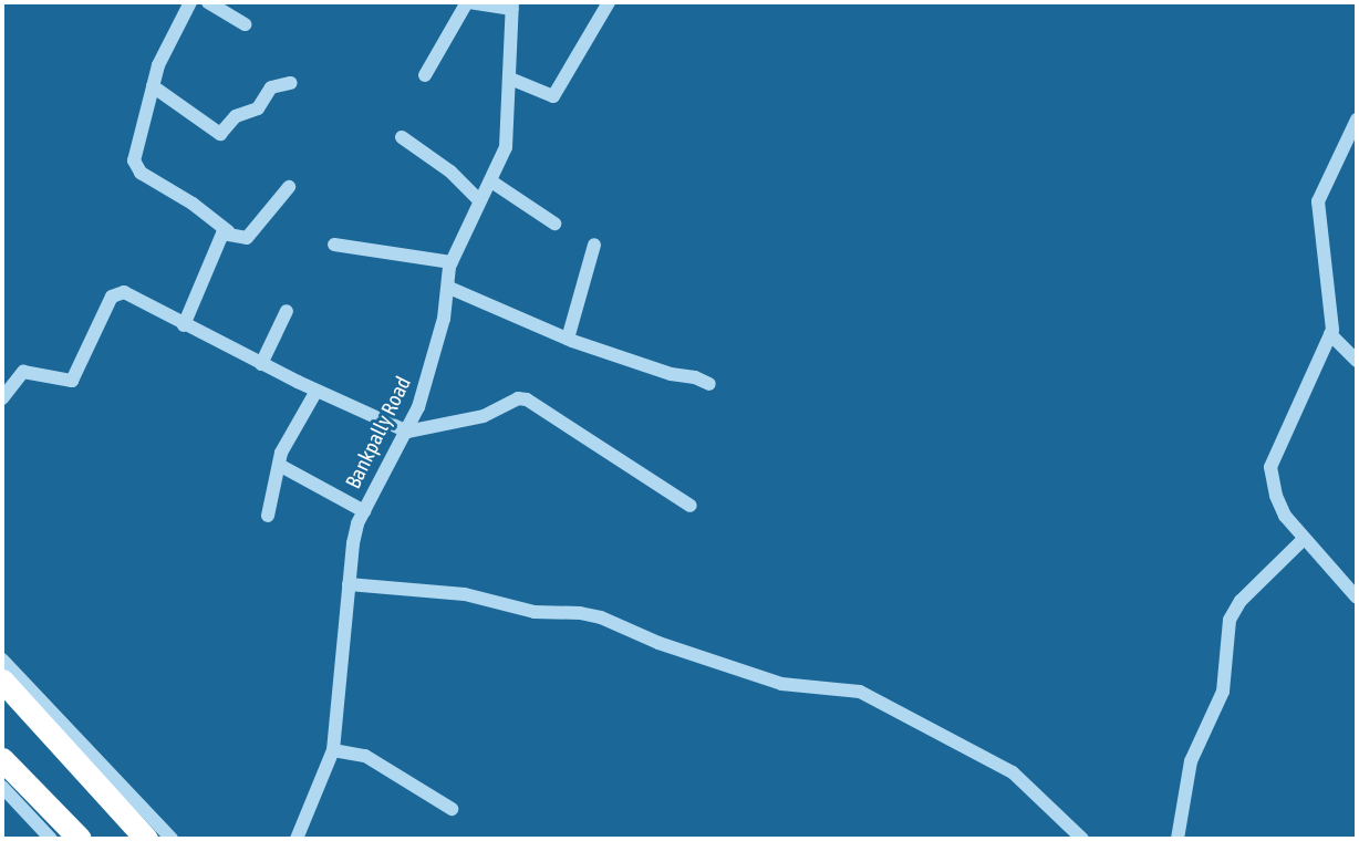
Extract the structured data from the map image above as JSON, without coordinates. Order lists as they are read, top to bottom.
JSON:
{
  "streets": {
    "street": ["Bankpally Road"]
  }
}
